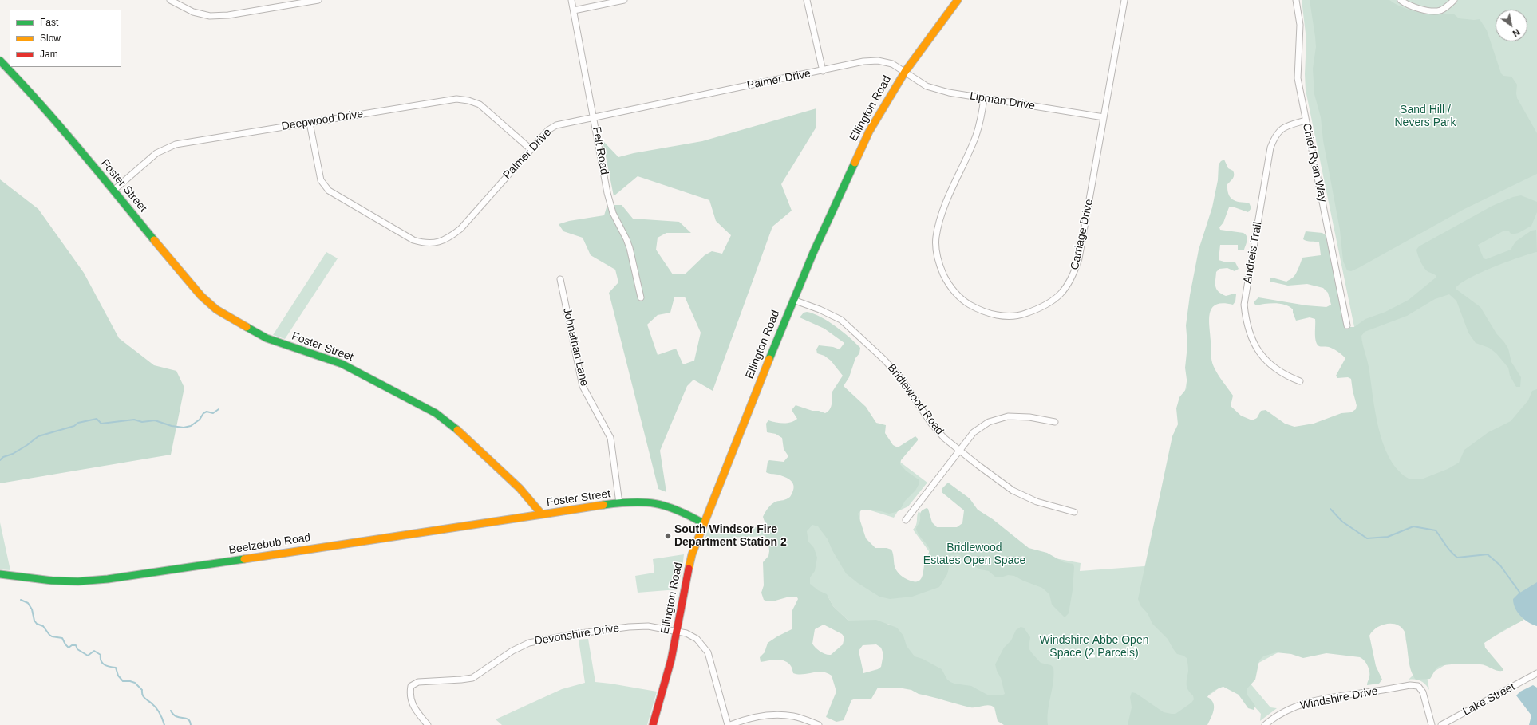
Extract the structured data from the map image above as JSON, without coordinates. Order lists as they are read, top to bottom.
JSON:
{
  "streets": {
    "street": [
      "Palmer Drive",
      "Lipman Drive",
      "Ellington Road",
      "Deepwood Drive",
      "Felt Road",
      "Chief Ryan Way",
      "Foster Street",
      "Carriage Drive",
      "Andreis Trail",
      "Johnathan Lane",
      "Bridlewood Road",
      "Beelzebub Road",
      "Devonshire Drive",
      "Windshire Drive",
      "Lake Street"
    ]
  },
  "crossings": [
    ["Palmer Drive", "Lipman Drive"],
    ["Palmer Drive", "Ellington Road"],
    ["Palmer Drive", "Deepwood Drive"],
    ["Palmer Drive", "Felt Road"],
    ["Lipman Drive", "Ellington Road"],
    ["Lipman Drive", "Carriage Drive"],
    ["Ellington Road", "Foster Street"],
    ["Ellington Road", "Bridlewood Road"],
    ["Ellington Road", "Devonshire Drive"],
    ["Deepwood Drive", "Foster Street"],
    ["Chief Ryan Way", "Andreis Trail"],
    ["Foster Street", "Johnathan Lane"],
    ["Foster Street", "Beelzebub Road"]
  ],
  "parks": ["Sand Hill / Nevers Park", "Bridlewood Estates Open Space", "Windshire Abbe Open Space (2 Parcels)"],
  "places": ["South Windsor Fire Department Station 2"],
  "legend": ["Fast", "Slow", "Jam"],
  "north": "bottom right"
}
